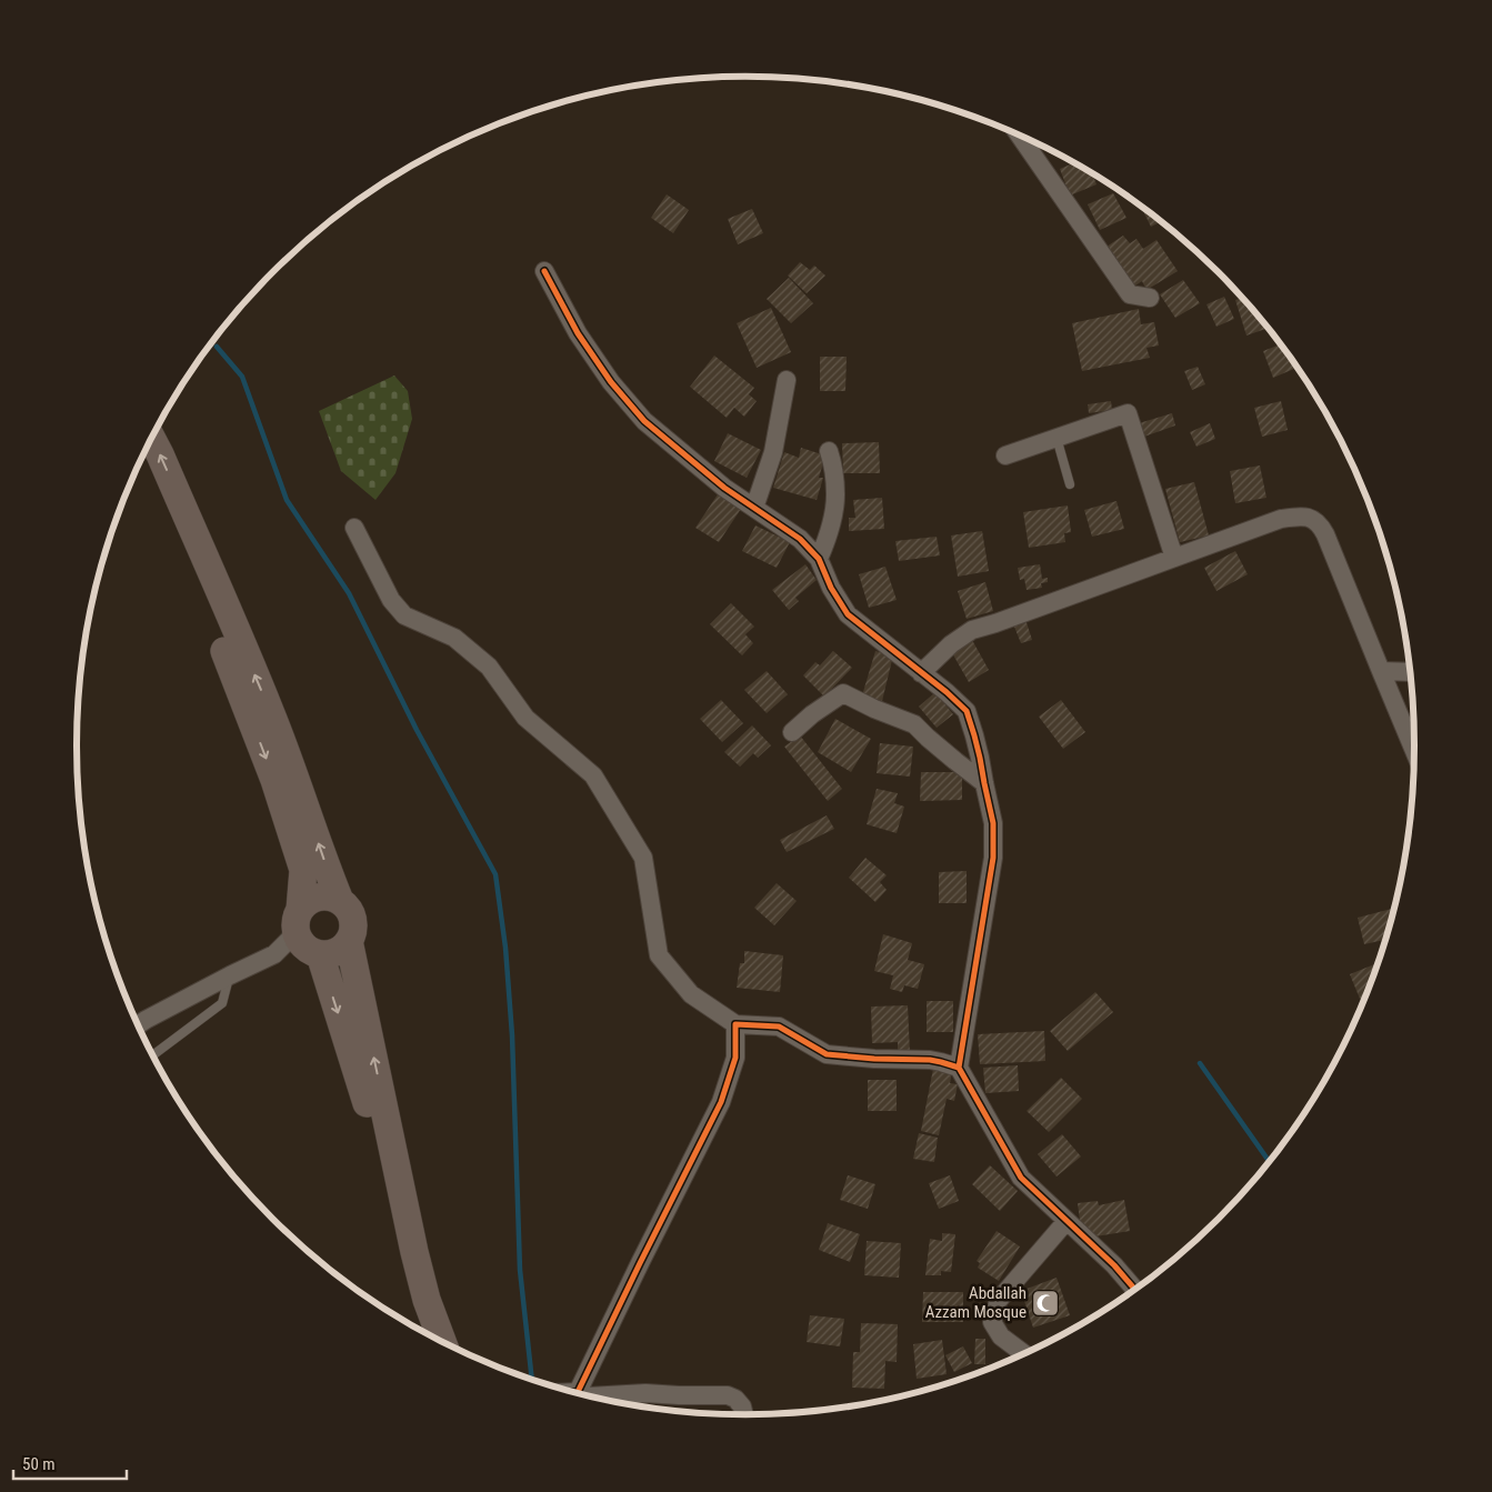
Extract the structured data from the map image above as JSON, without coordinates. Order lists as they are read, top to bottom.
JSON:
{
  "places": {
    "mosque": ["Abdallah Azzam Mosque"]
  },
  "scale_bar": "50 m"
}
